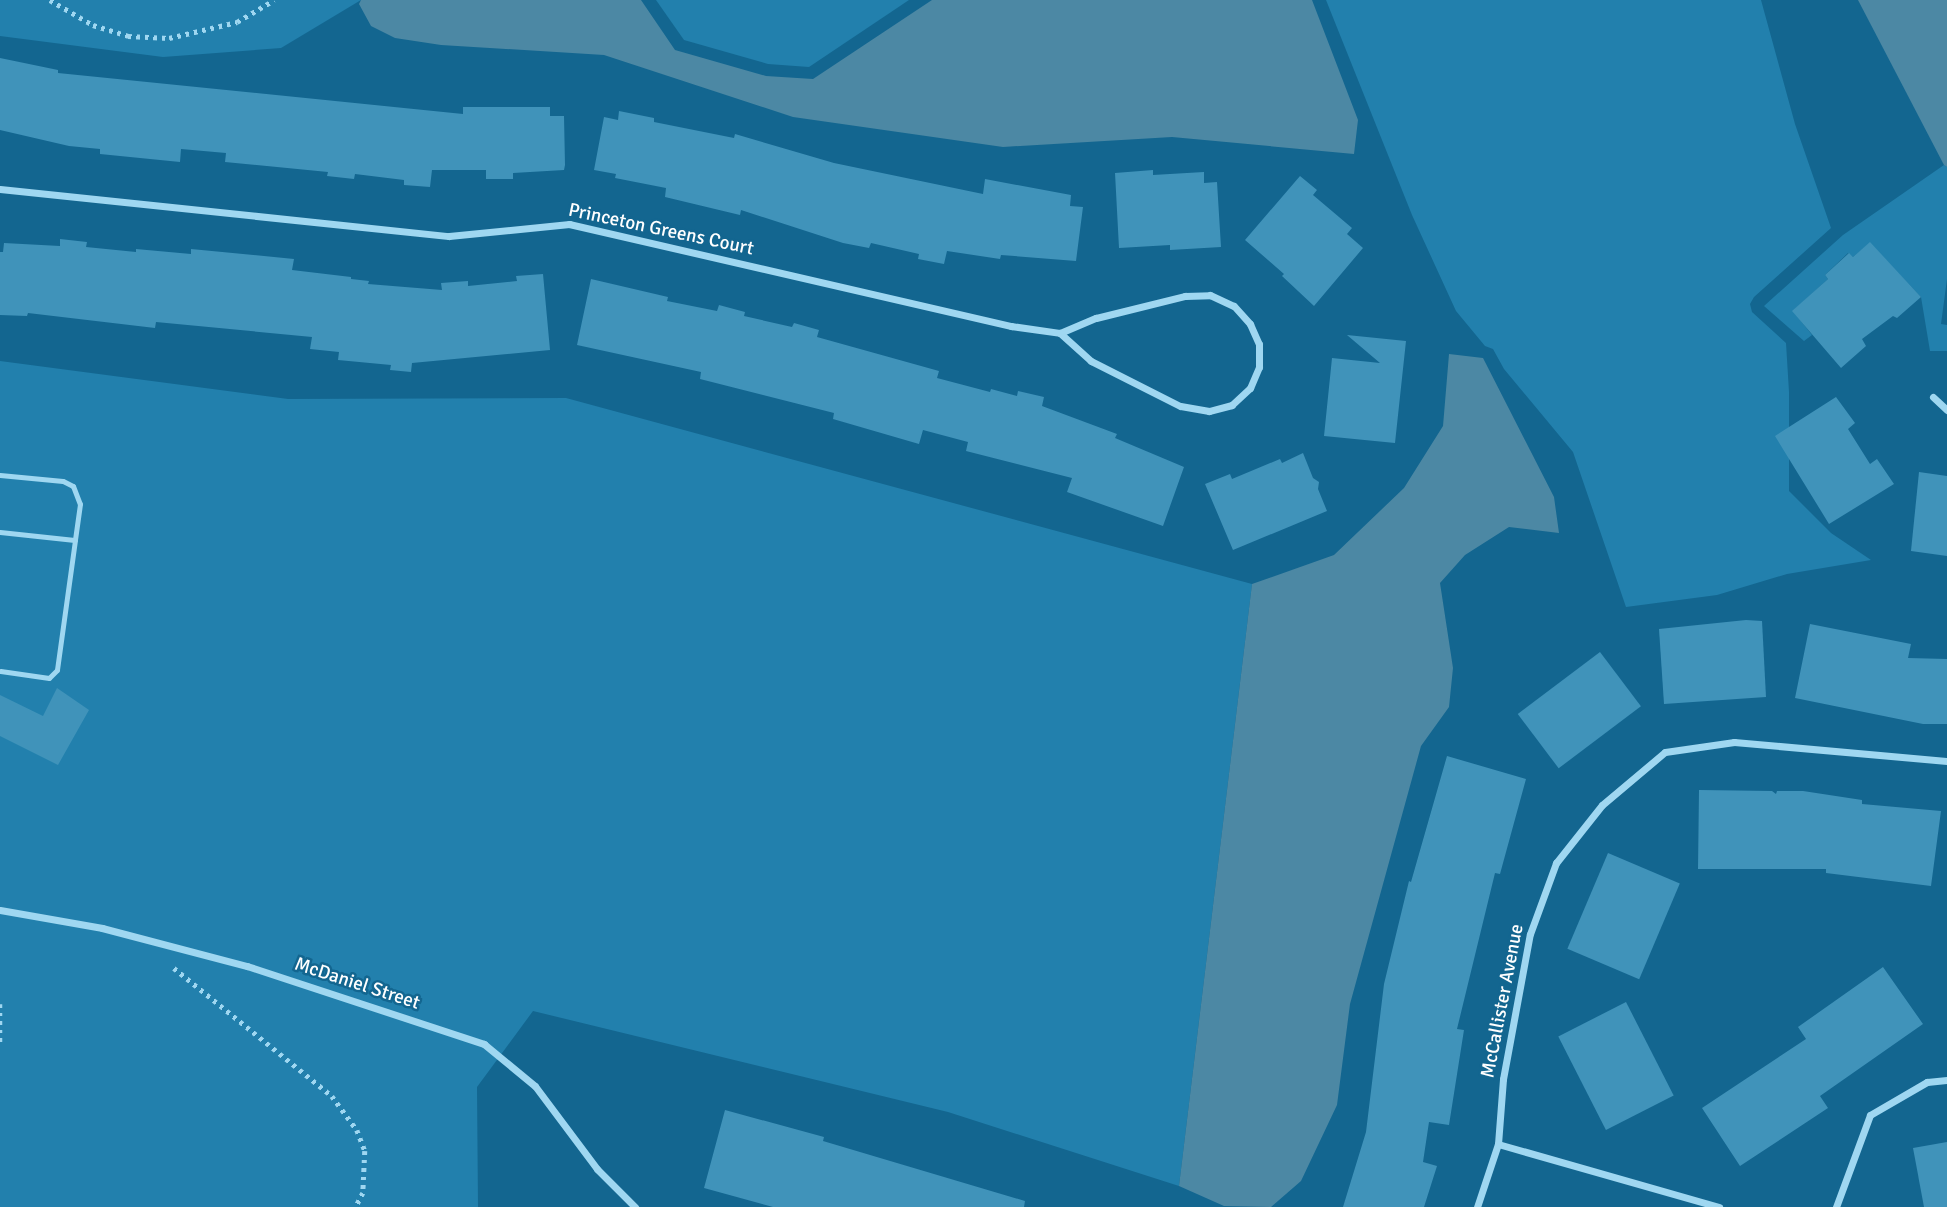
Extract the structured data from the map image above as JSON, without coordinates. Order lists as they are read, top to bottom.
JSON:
{
  "streets": {
    "street": ["Princeton Greens Court", "McDaniel Street", "McCallister Avenue"]
  }
}
